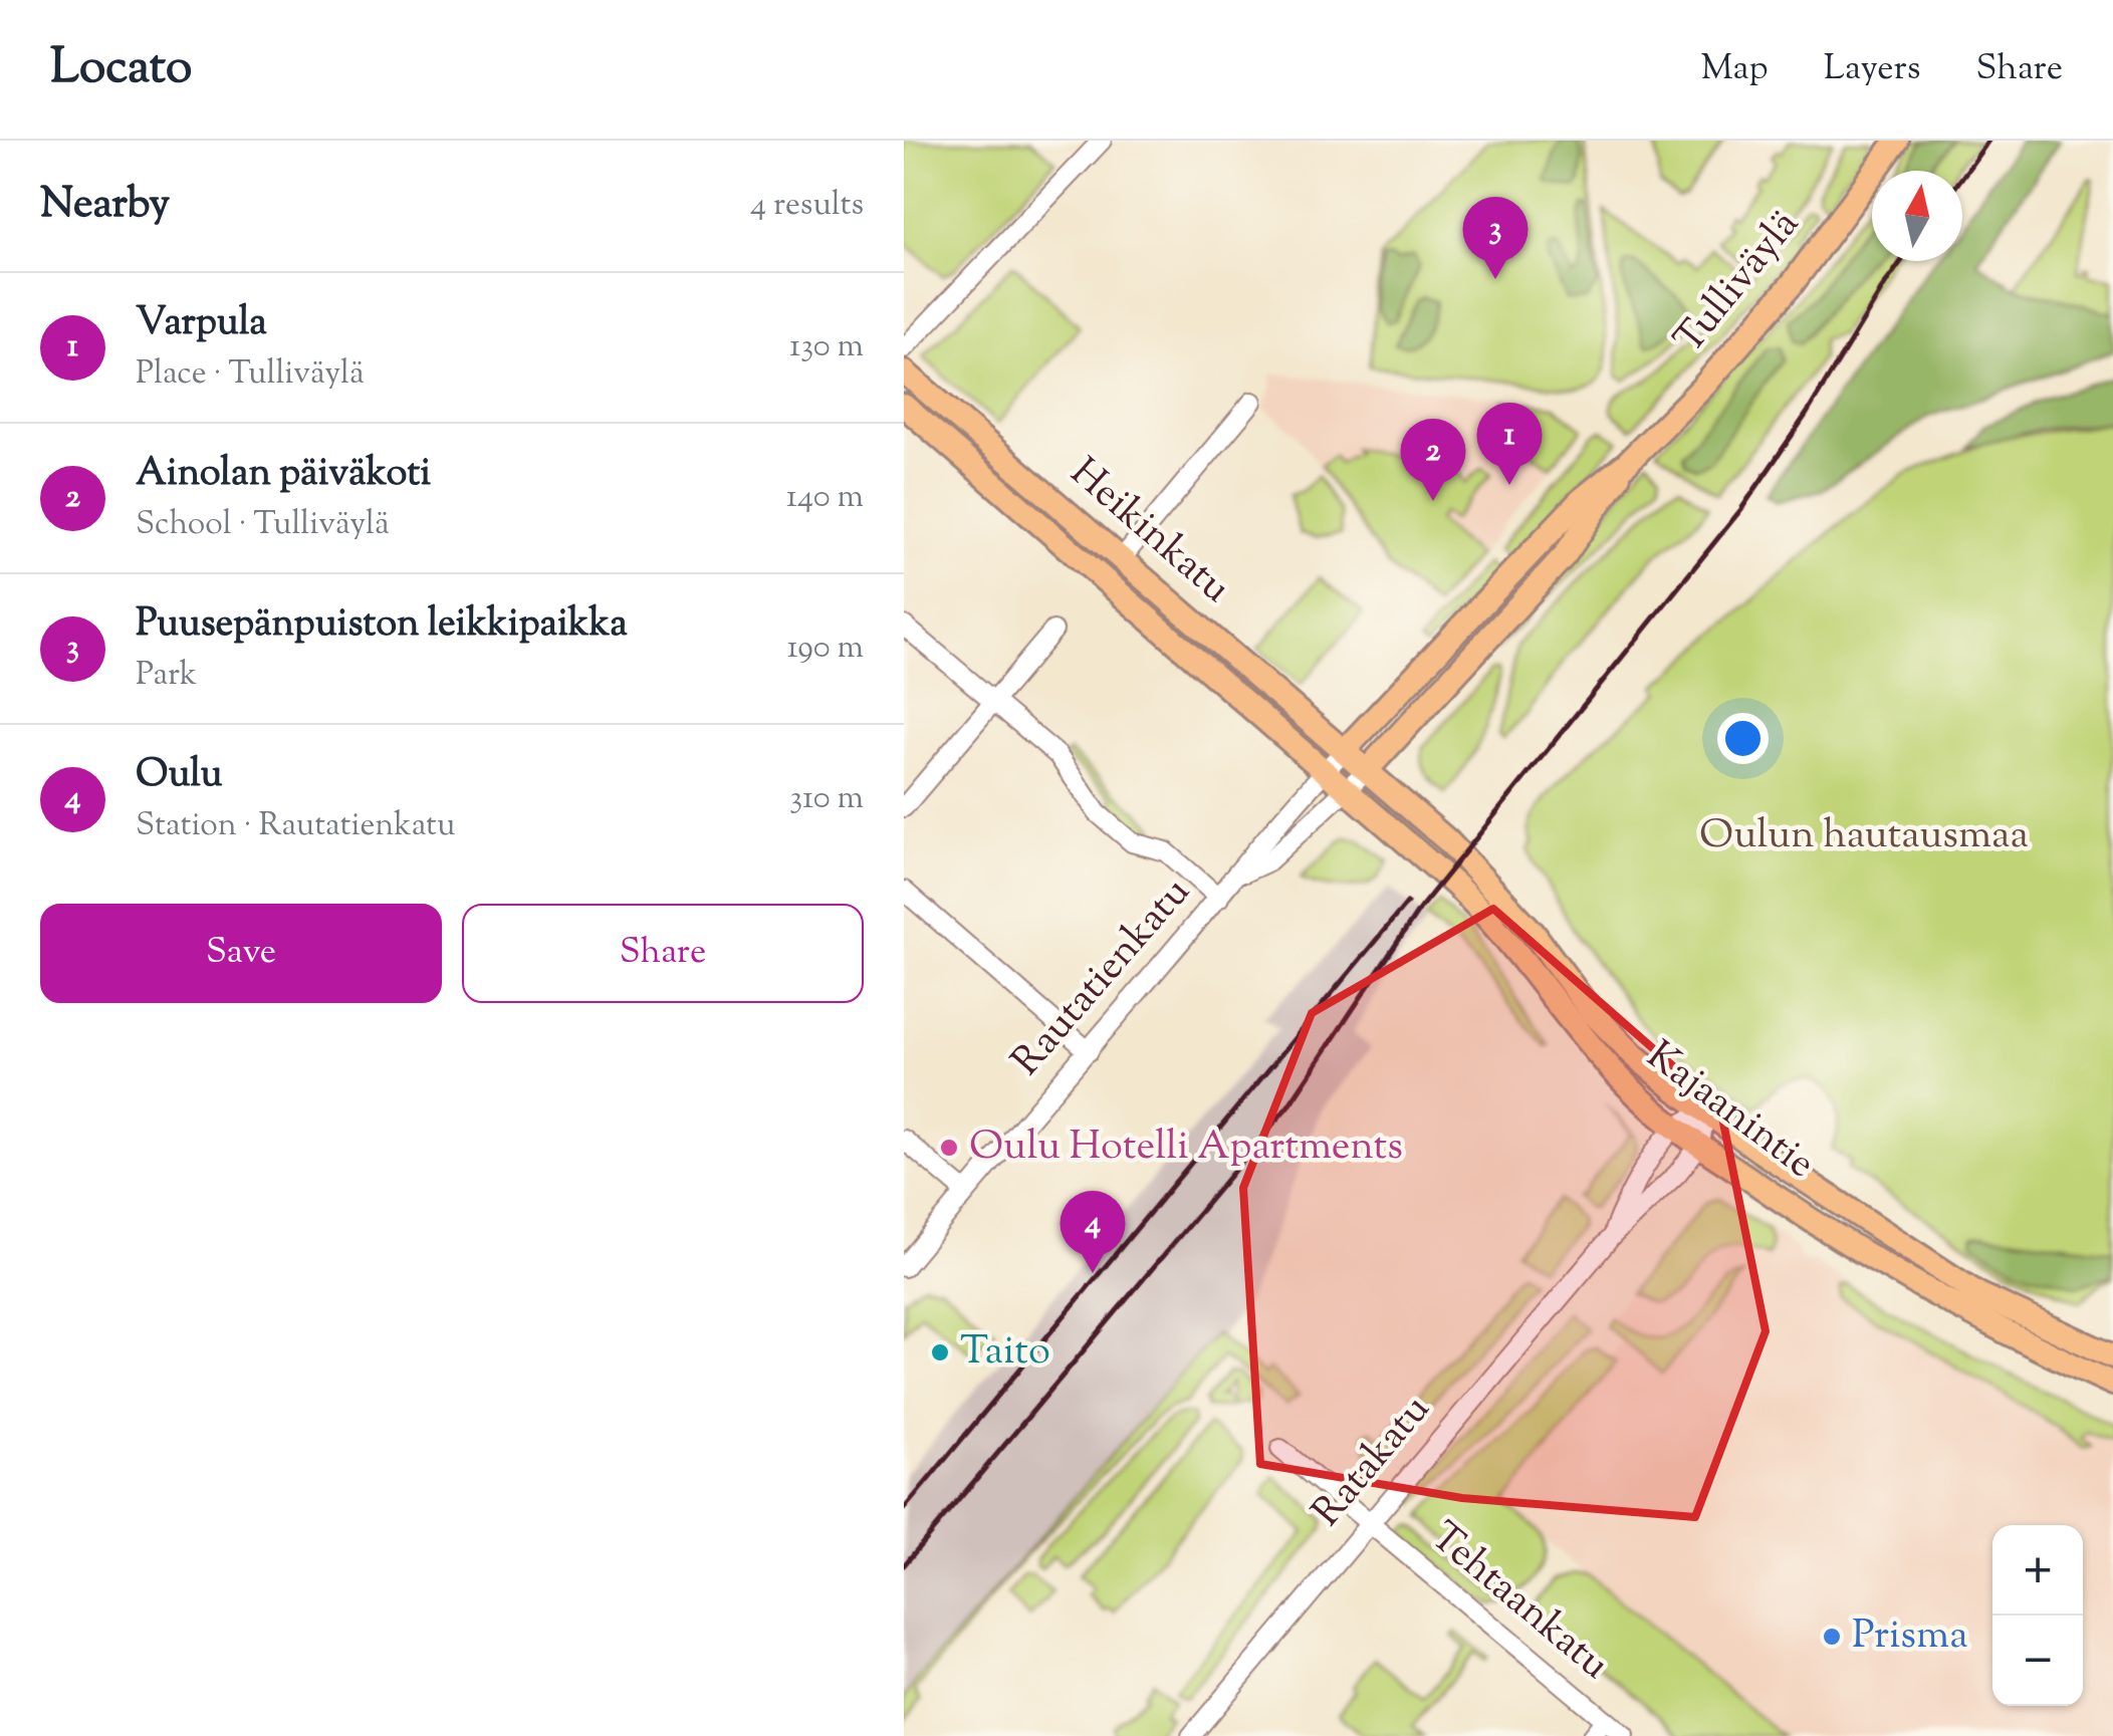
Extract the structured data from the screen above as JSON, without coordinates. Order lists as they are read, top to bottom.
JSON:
{
  "streets": {
    "main road": ["Tulliväylä", "Heikinkatu", "Kajaanintie"],
    "street": ["Rautatienkatu", "Ratakatu", "Tehtaankatu"]
  },
  "crossings": [
    ["Tulliväylä", "Heikinkatu"],
    ["Tulliväylä", "Rautatienkatu"],
    ["Tulliväylä", "Kajaanintie"],
    ["Heikinkatu", "Rautatienkatu"],
    ["Heikinkatu", "Kajaanintie"],
    ["Rautatienkatu", "Kajaanintie"],
    ["Kajaanintie", "Ratakatu"],
    ["Ratakatu", "Tehtaankatu"]
  ],
  "parks": ["Oulun hautausmaa"],
  "places": ["Oulu Hotelli Apartments", "Taito", "Prisma"],
  "north": "top",
  "page": {
    "header": "Locato",
    "nav": ["Map", "Layers", "Share"],
    "heading": ["Nearby", "4 results"],
    "pins": [
      "3",
      "1",
      "2",
      "4"
    ],
    "list": [
      {
        "mark": "1",
        "name": "Varpula",
        "note": "Place · Tulliväylä",
        "value": "130 m"
      },
      {
        "mark": "2",
        "name": "Ainolan päiväkoti",
        "note": "School · Tulliväylä",
        "value": "140 m"
      },
      {
        "mark": "3",
        "name": "Puusepänpuiston leikkipaikka",
        "note": "Park",
        "value": "190 m"
      },
      {
        "mark": "4",
        "name": "Oulu",
        "note": "Station · Rautatienkatu",
        "value": "310 m"
      }
    ],
    "buttons": ["Save", "Share"],
    "map_buttons": ["+", "−"]
  }
}
